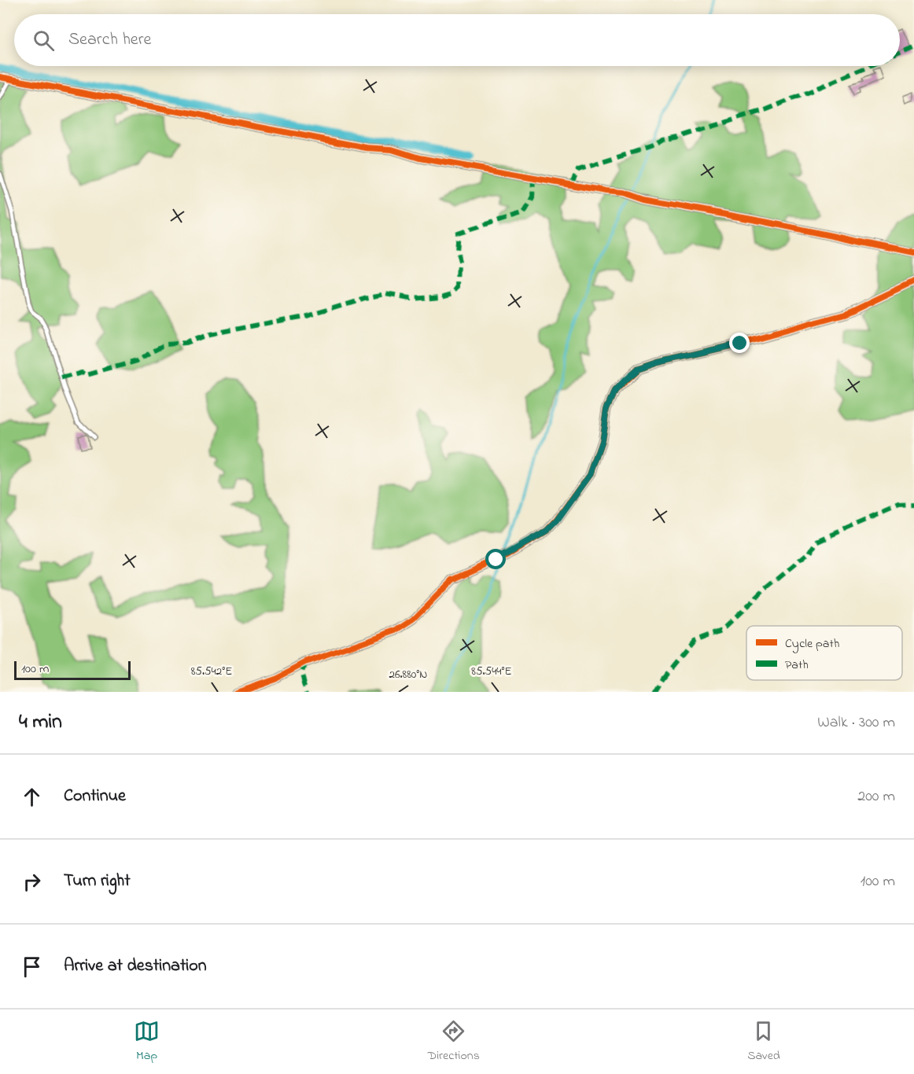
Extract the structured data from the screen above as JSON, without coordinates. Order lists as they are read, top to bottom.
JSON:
{
  "legend": ["Cycle path", "Path"],
  "scale_bar": "100 m",
  "page": {
    "search": "Search here",
    "scale": "100 m",
    "heading": ["4 min", "Walk · 300 m"],
    "list": [
      ["Continue", "200 m"],
      ["Turn right", "100 m"],
      "Arrive at destination"
    ],
    "nav": ["Map", "Directions", "Saved"]
  },
  "coordinates": ["85.542°E", "85.544°E", "26.880°N"]
}
